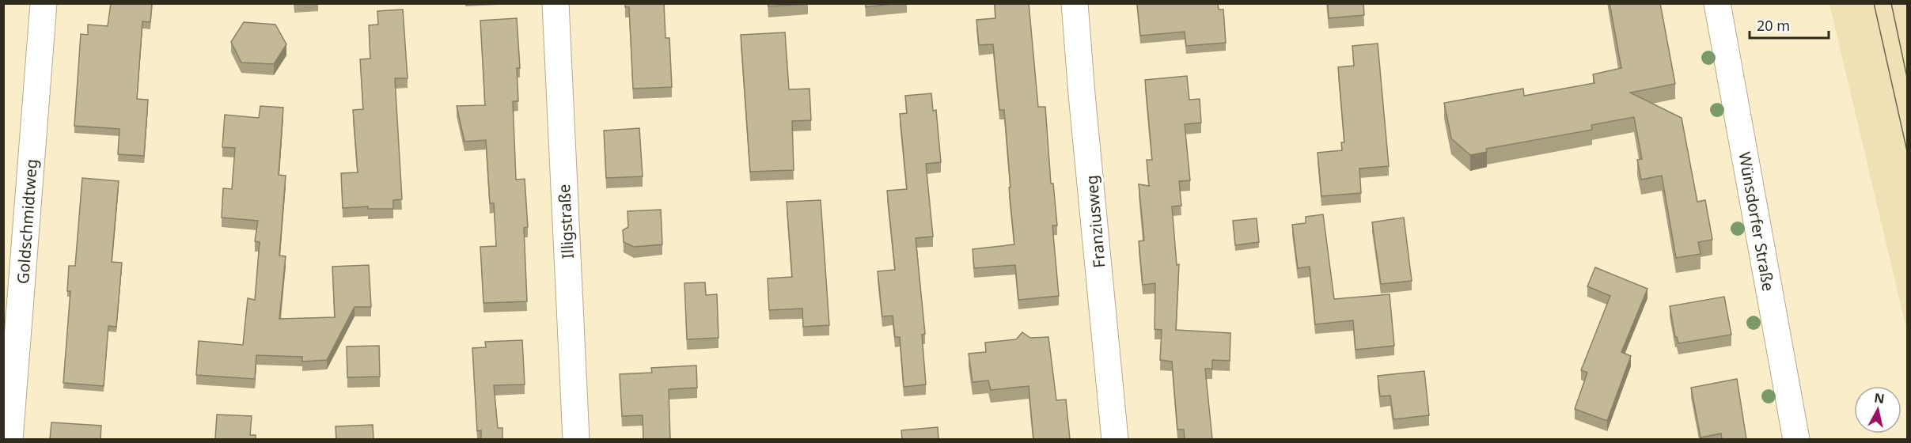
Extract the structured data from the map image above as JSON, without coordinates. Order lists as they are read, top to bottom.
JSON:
{
  "streets": {
    "street": [
      "Goldschmidtweg",
      "Illigstraße",
      "Franziusweg",
      "Wünsdorfer Straße"
    ]
  },
  "scale_bar": "20 m",
  "north": "top"
}
